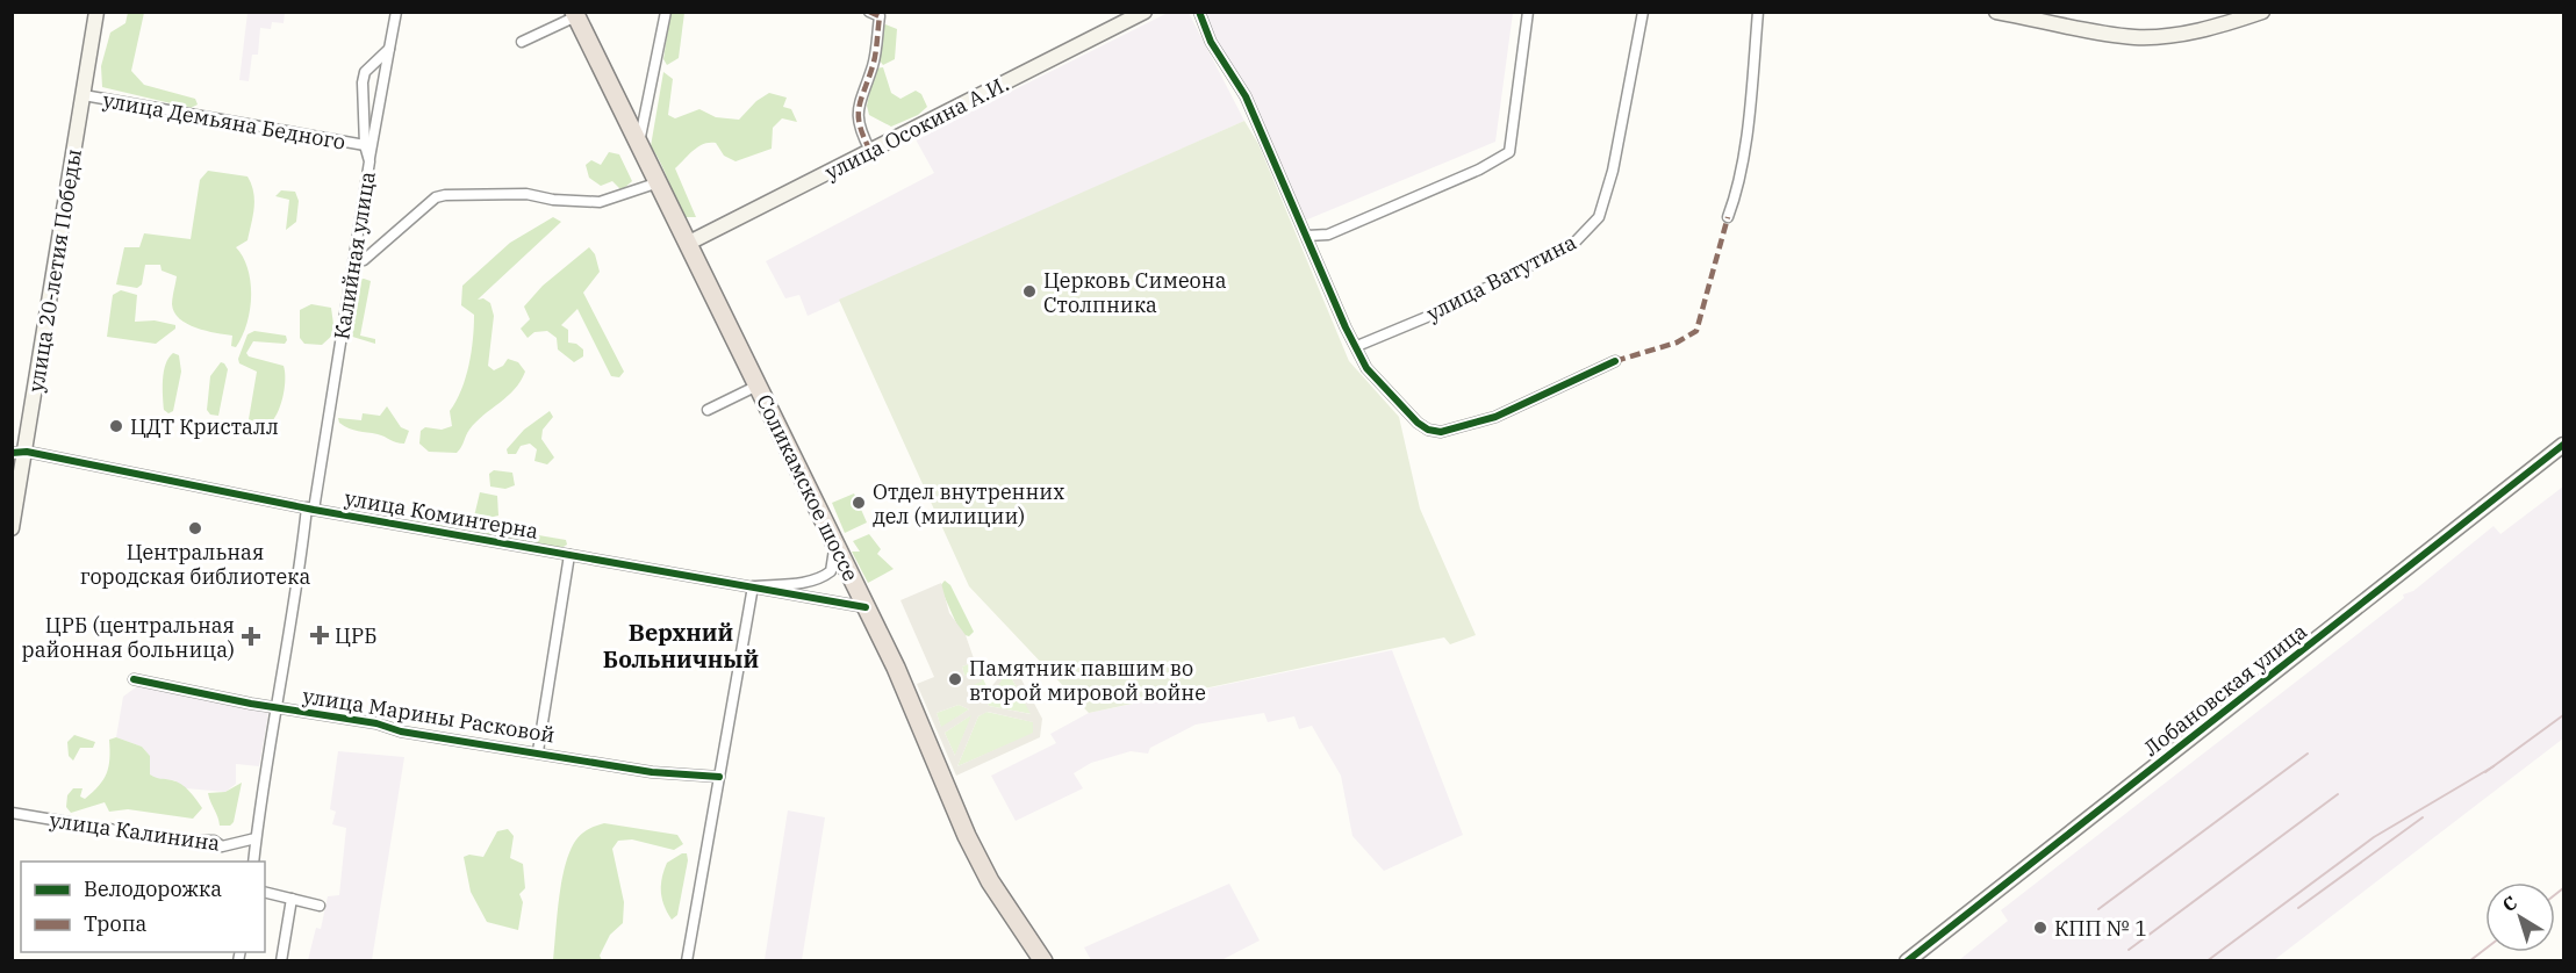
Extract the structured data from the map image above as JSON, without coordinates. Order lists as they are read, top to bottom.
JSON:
{
  "streets": {
    "highway": ["Соликамское шоссе"],
    "street": [
      "улица Демьяна Бедного",
      "улица Осокина А.И.",
      "Калийная улица",
      "улица 20-летия Победы",
      "улица Ватутина",
      "улица Коминтерна",
      "Лобановская улица",
      "улица Марины Расковой",
      "улица Калинина"
    ]
  },
  "crossings": [
    ["улица Демьяна Бедного", "Калийная улица"],
    ["улица Демьяна Бедного", "улица 20-летия Победы"],
    ["улица Осокина А.И.", "Соликамское шоссе"],
    ["Калийная улица", "улица Коминтерна"],
    ["Калийная улица", "улица Марины Расковой"],
    ["Калийная улица", "улица Калинина"],
    ["улица 20-летия Победы", "улица Коминтерна"],
    ["Соликамское шоссе", "улица Коминтерна"]
  ],
  "districts": ["Верхний Больничный"],
  "places": {
    "other": [
      "Церковь Симеона Столпника",
      "ЦДТ Кристалл",
      "Отдел внутренних дел (милиции)",
      "Центральная городская библиотека",
      "Памятник павшим во второй мировой войне",
      "КПП № 1"
    ],
    "health": ["ЦРБ", "ЦРБ (центральная районная больница)"]
  },
  "legend": ["Велодорожка", "Тропа"],
  "north": "top left"
}
